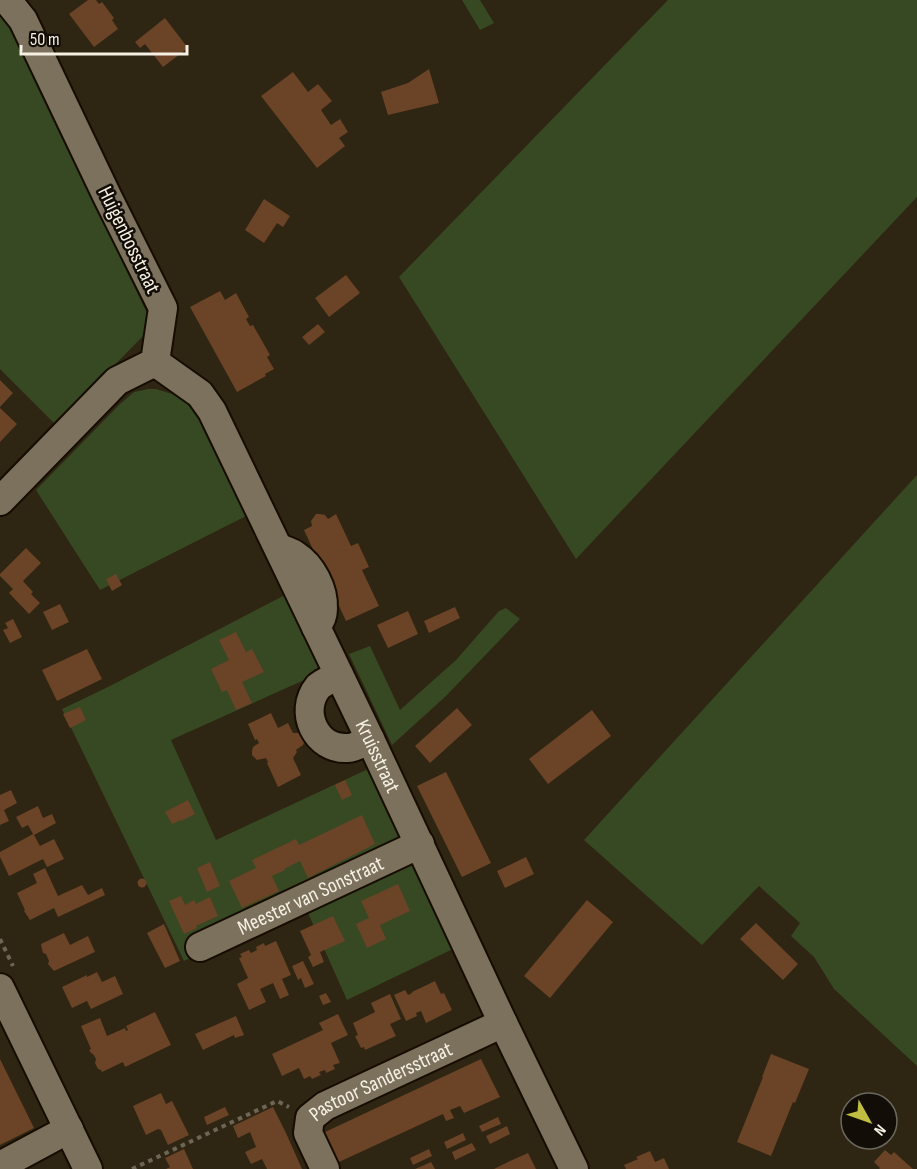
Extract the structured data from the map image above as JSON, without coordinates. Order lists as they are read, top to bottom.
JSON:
{
  "streets": {
    "street": [
      "Huigenbosstraat",
      "Kruisstraat",
      "Meester van Sonstraat",
      "Pastoor Sandersstraat"
    ]
  },
  "crossings": [
    ["Huigenbosstraat", "Kruisstraat"],
    ["Kruisstraat", "Meester van Sonstraat"],
    ["Kruisstraat", "Pastoor Sandersstraat"]
  ],
  "scale_bar": "50 m",
  "north": "bottom right"
}
